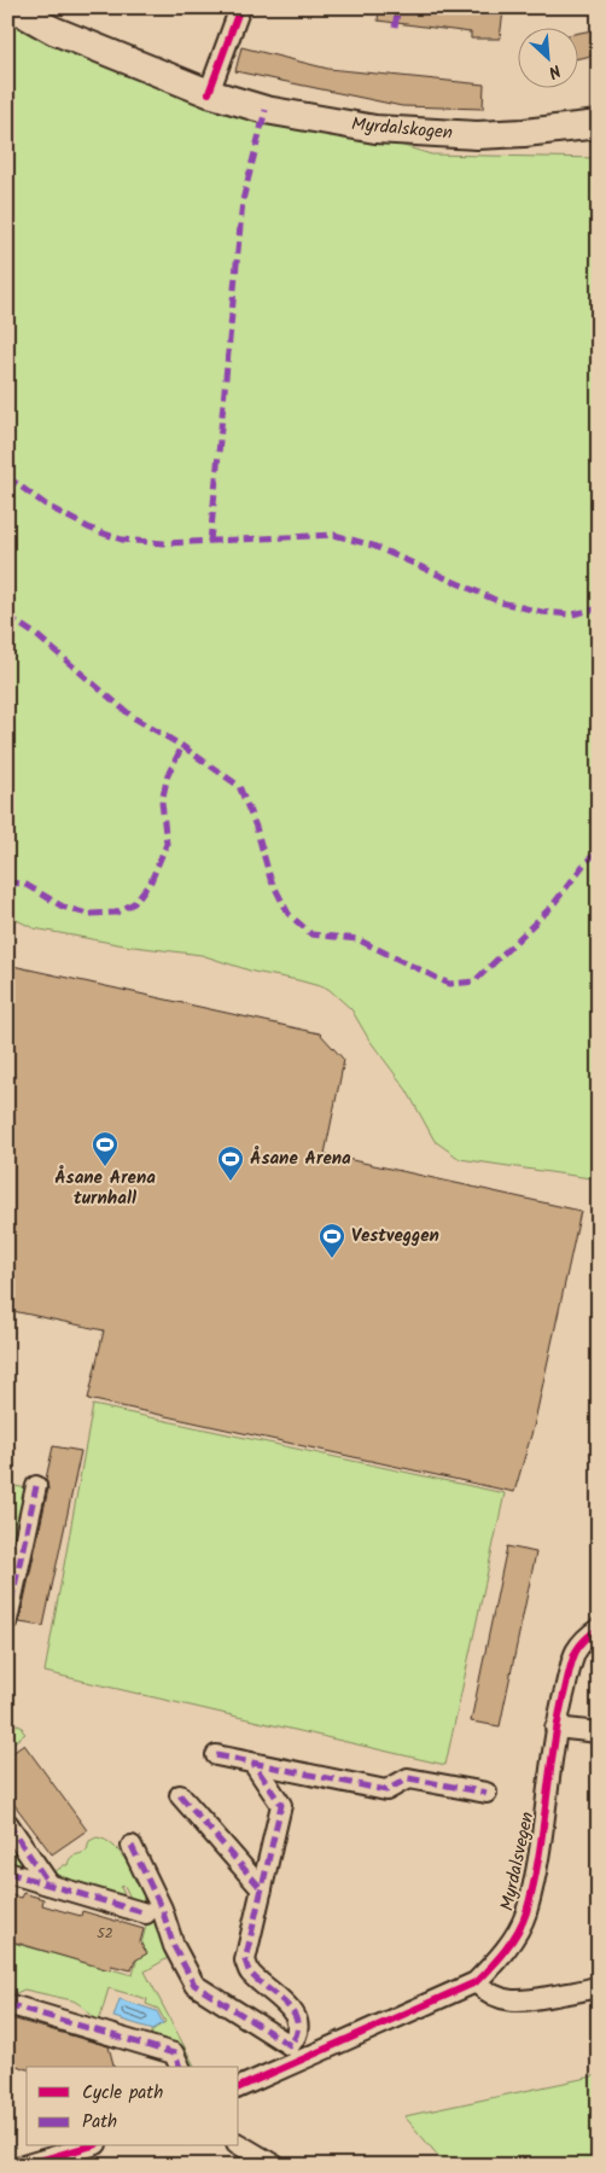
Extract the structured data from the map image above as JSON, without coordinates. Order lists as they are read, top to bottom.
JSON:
{
  "streets": {
    "main road": ["Myrdalskogen"],
    "street": ["Myrdalsvegen"]
  },
  "places": {
    "sports": ["Åsane Arena turnhall", "Åsane Arena", "Vestveggen"]
  },
  "house_numbers": ["52"],
  "legend": ["Cycle path", "Path"],
  "north": "bottom right"
}
